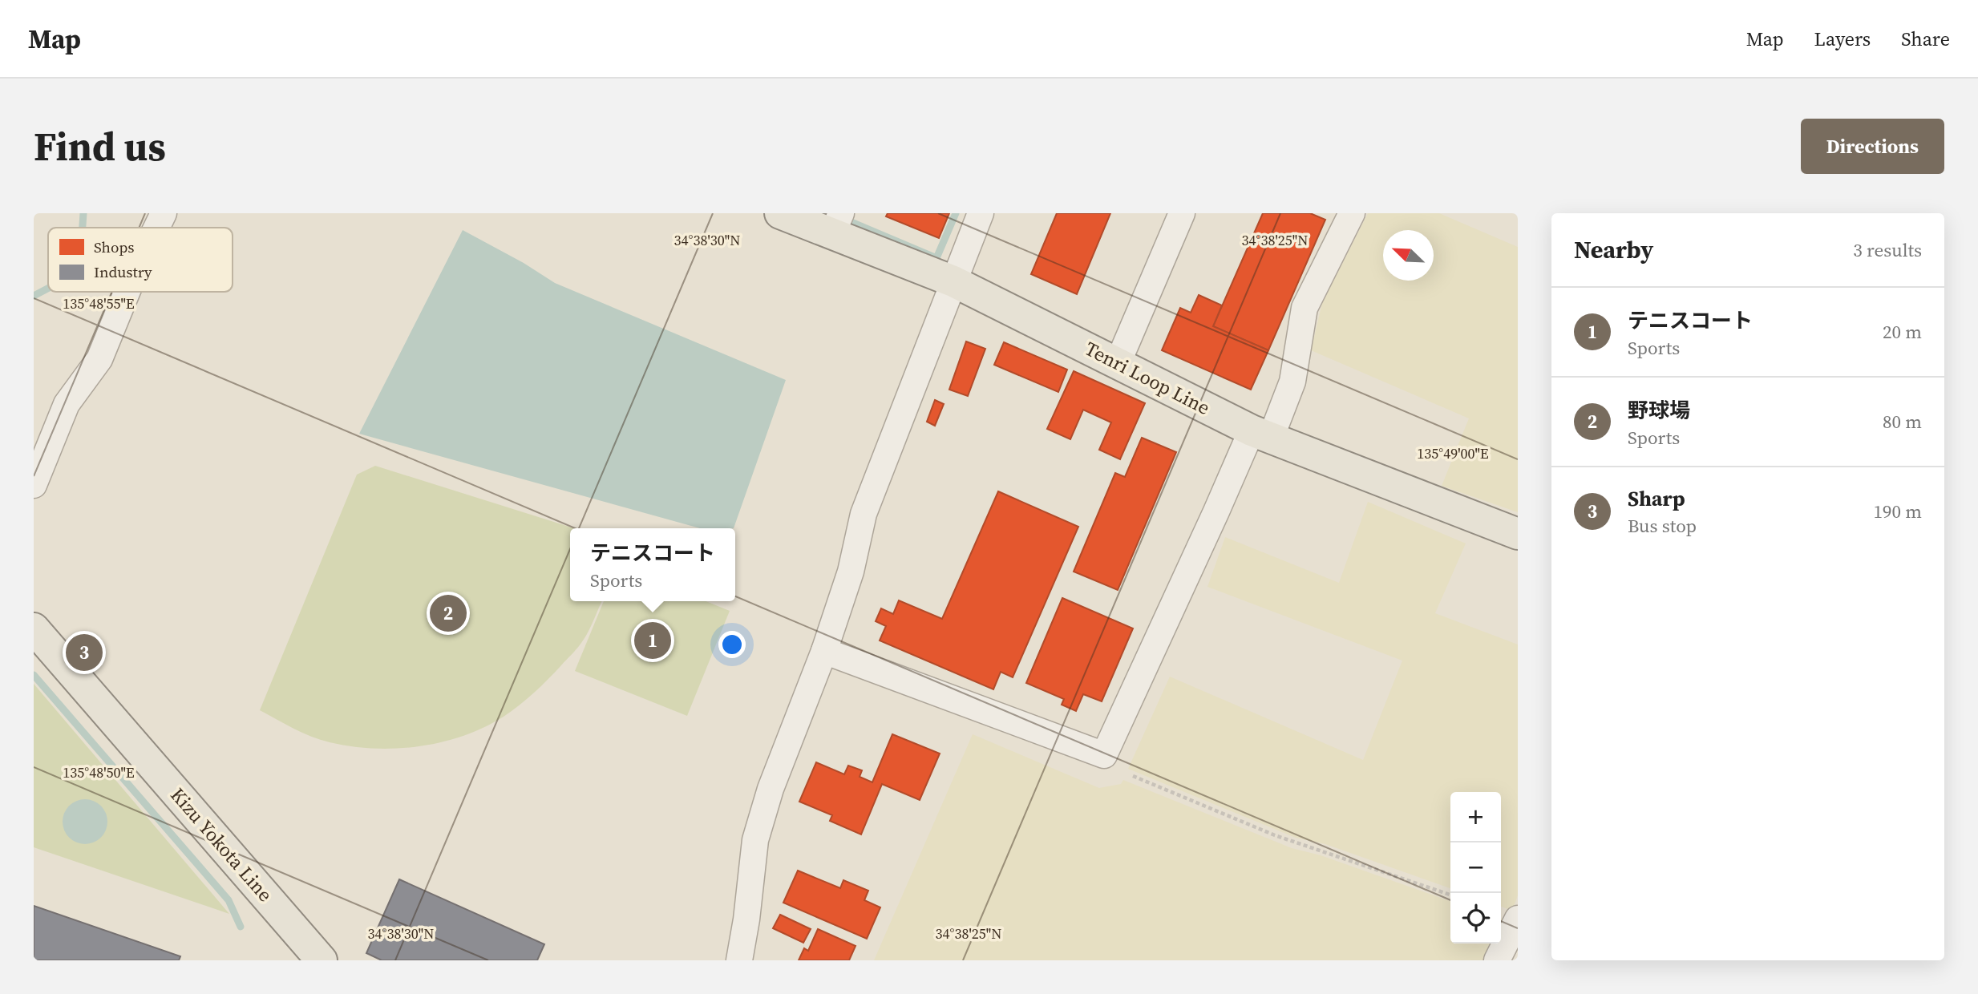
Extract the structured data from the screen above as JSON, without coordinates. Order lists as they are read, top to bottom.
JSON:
{
  "streets": {
    "main road": ["Tenri Loop Line", "Kizu Yokota Line"]
  },
  "legend": ["Shops", "Industry"],
  "north": "top left",
  "page": {
    "header": "Map",
    "nav": ["Map", "Layers", "Share"],
    "buttons": "Directions",
    "title": "Find us",
    "heading": ["Nearby", "3 results"],
    "list": [
      {
        "mark": "1",
        "name": "テニスコート",
        "note": "Sports",
        "value": "20 m"
      },
      {
        "mark": "2",
        "name": "野球場",
        "note": "Sports",
        "value": "80 m"
      },
      {
        "mark": "3",
        "name": "Sharp",
        "note": "Bus stop",
        "value": "190 m"
      }
    ],
    "popup": ["テニスコート", "Sports"],
    "pins": ["2", "1", "3"],
    "map_buttons": ["+", "−"]
  },
  "coordinates": [
    "34°38'25\"N",
    "34°38'30\"N",
    "135°48'55\"E",
    "135°49'00\"E",
    "135°48'50\"E"
  ]
}
